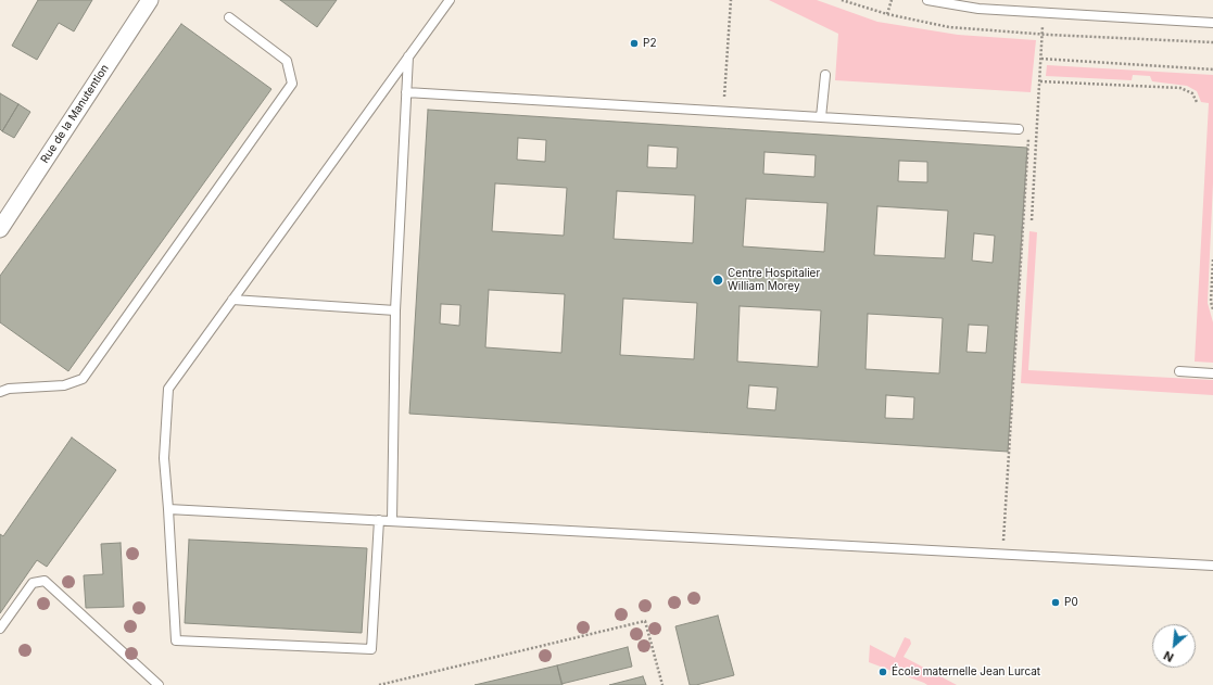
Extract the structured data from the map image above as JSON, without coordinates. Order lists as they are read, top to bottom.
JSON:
{
  "streets": {
    "street": ["Rue de la Manutention"]
  },
  "places": [
    "P2",
    "Centre Hospitalier William Morey",
    "P0",
    "École maternelle Jean Lurcat"
  ],
  "north": "bottom left"
}
